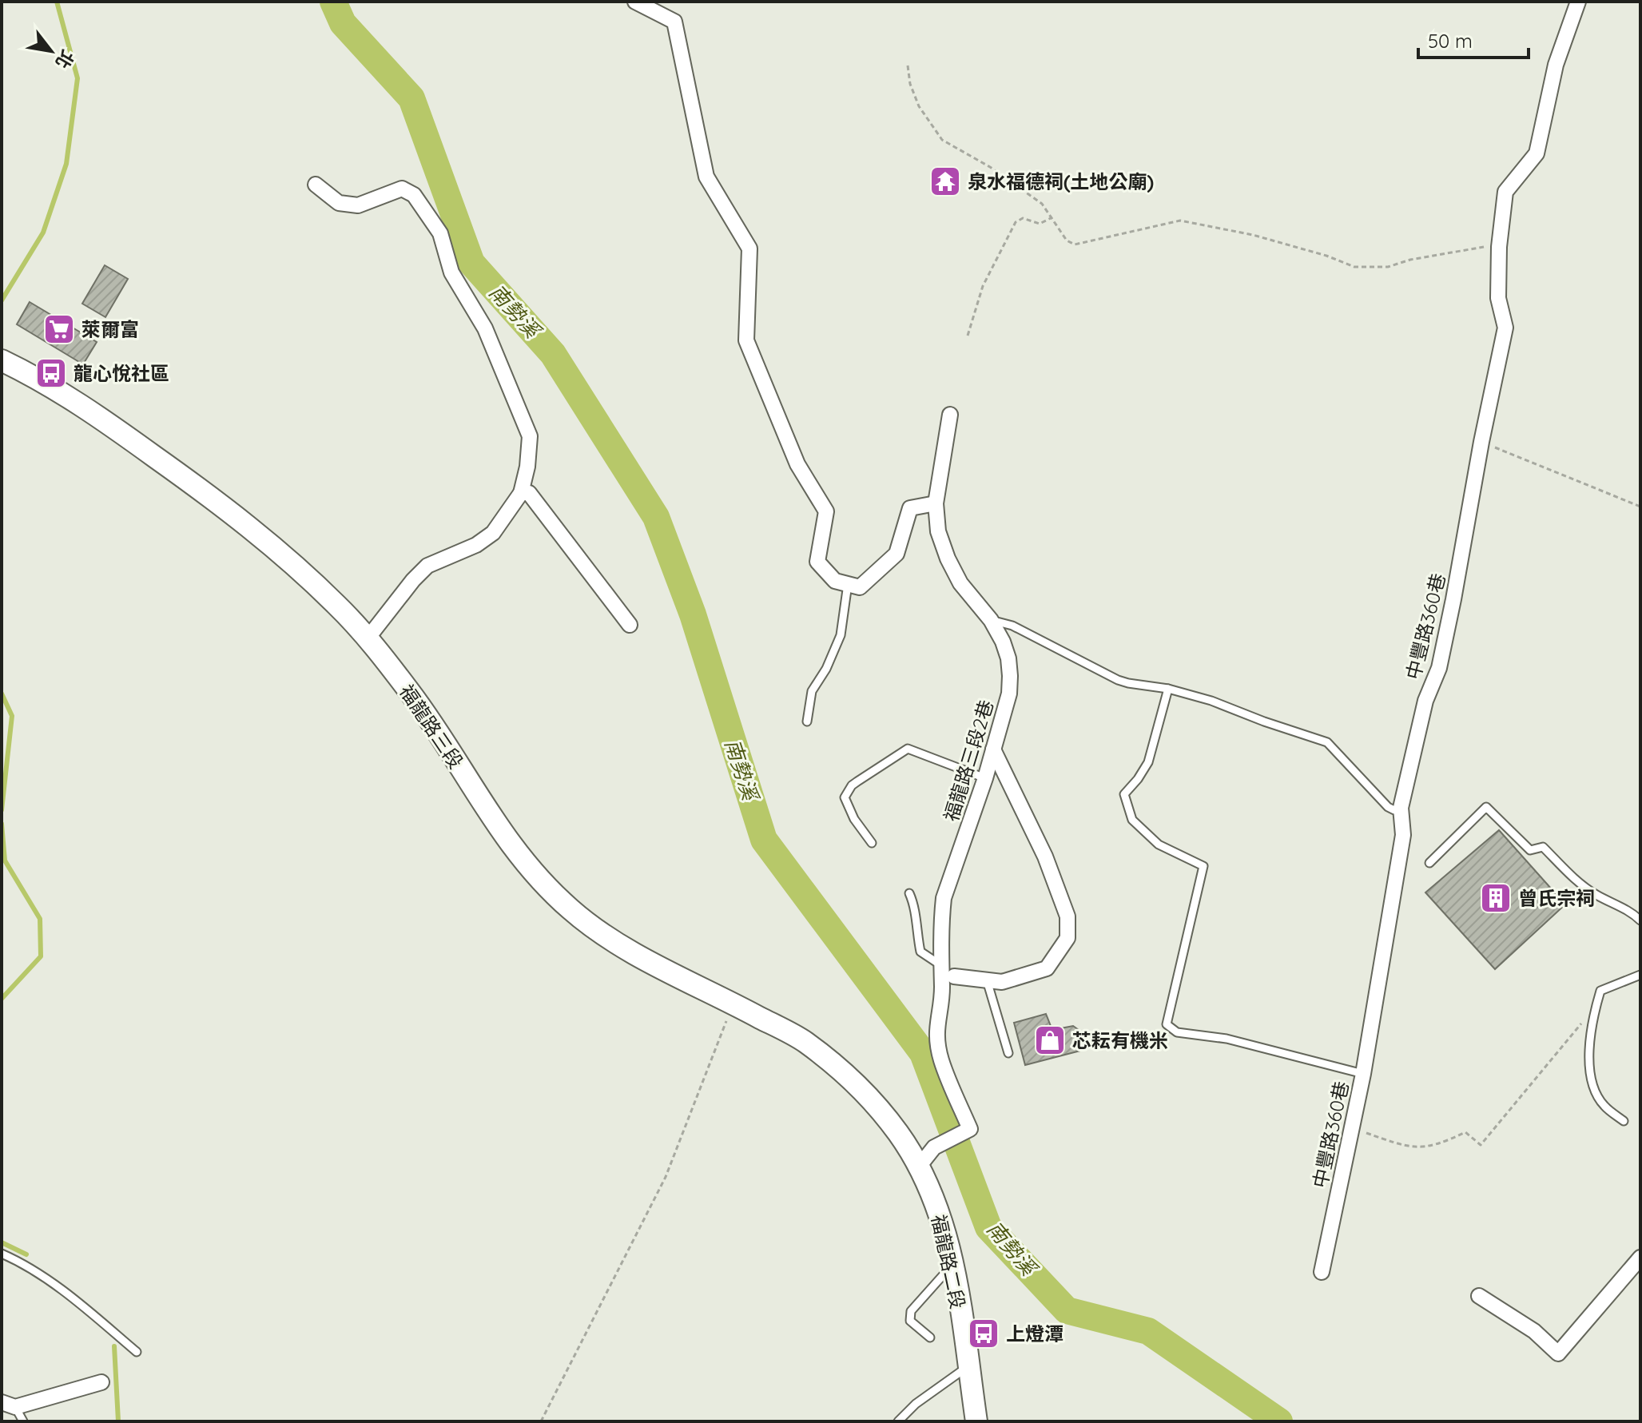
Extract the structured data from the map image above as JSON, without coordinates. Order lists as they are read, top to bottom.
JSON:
{
  "streets": {
    "main road": ["福龍路三段", "福龍路二段"],
    "street": ["中豐路360巷", "福龍路三段2巷"]
  },
  "crossings": [
    ["福龍路三段", "福龍路二段"],
    ["福龍路三段2巷", "福龍路二段"]
  ],
  "water": ["南勢溪"],
  "places": {
    "temple": ["泉水福德祠(土地公廟)"],
    "supermarket": ["萊爾富"],
    "bus stop": ["龍心悅社區", "上燈潭"],
    "building": ["曾氏宗祠"],
    "shop": ["芯耘有機米"]
  },
  "scale_bar": "50 m",
  "north": "bottom right"
}
